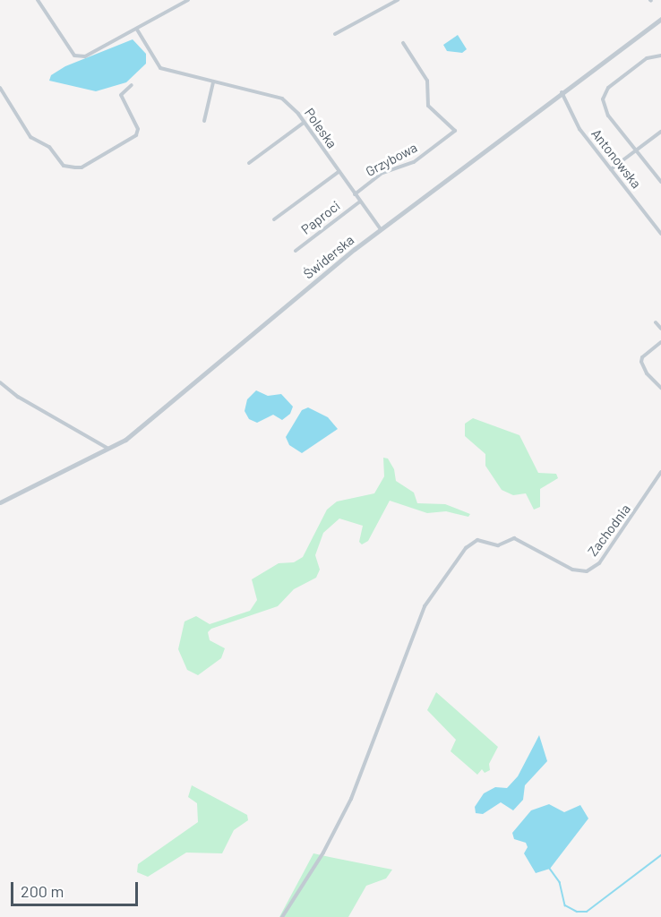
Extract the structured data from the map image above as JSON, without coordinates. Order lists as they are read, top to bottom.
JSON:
{
  "streets": {
    "street": [
      "Poleska",
      "Antonowska",
      "Grzybowa",
      "Paproci",
      "Świderska",
      "Zachodnia"
    ]
  },
  "crossings": [
    ["Poleska", "Grzybowa"],
    ["Poleska", "Paproci"],
    ["Poleska", "Świderska"],
    ["Antonowska", "Świderska"]
  ],
  "scale_bar": "200 m"
}
